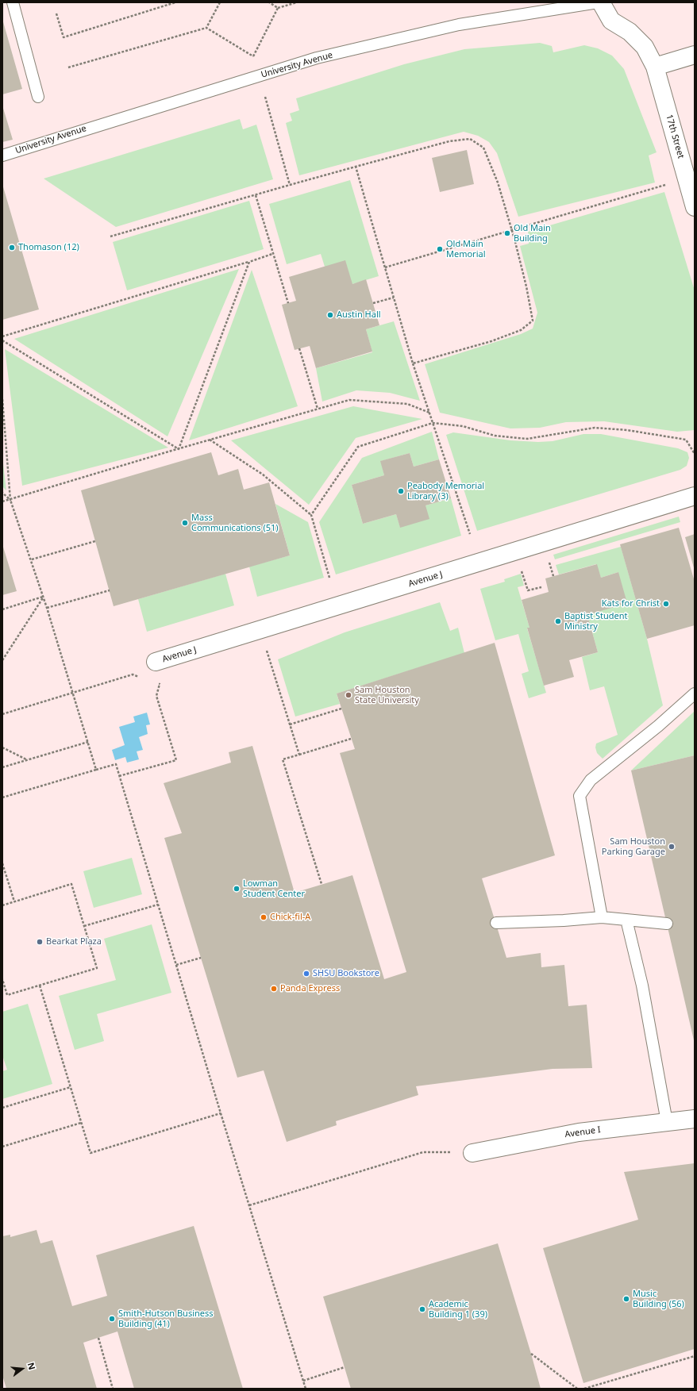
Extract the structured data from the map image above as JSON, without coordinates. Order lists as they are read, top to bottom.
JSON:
{
  "streets": {
    "street": ["17th Street", "Avenue J", "Avenue I"],
    "lane": ["University Avenue"]
  },
  "places": [
    "Old Main Building",
    "Thomason (12)",
    "Old Main Memorial",
    "Austin Hall",
    "Peabody Memorial Library (3)",
    "Mass Communications (51)",
    "Kats for Christ",
    "Baptist Student Ministry",
    "Sam Houston State University",
    "Sam Houston Parking Garage",
    "Lowman Student Center",
    "Chick-fil-A",
    "Bearkat Plaza",
    "SHSU Bookstore",
    "Panda Express",
    "Music Building (56)",
    "Academic Building 1 (39)",
    "Smith-Hutson Business Building (41)"
  ],
  "north": "right"
}
